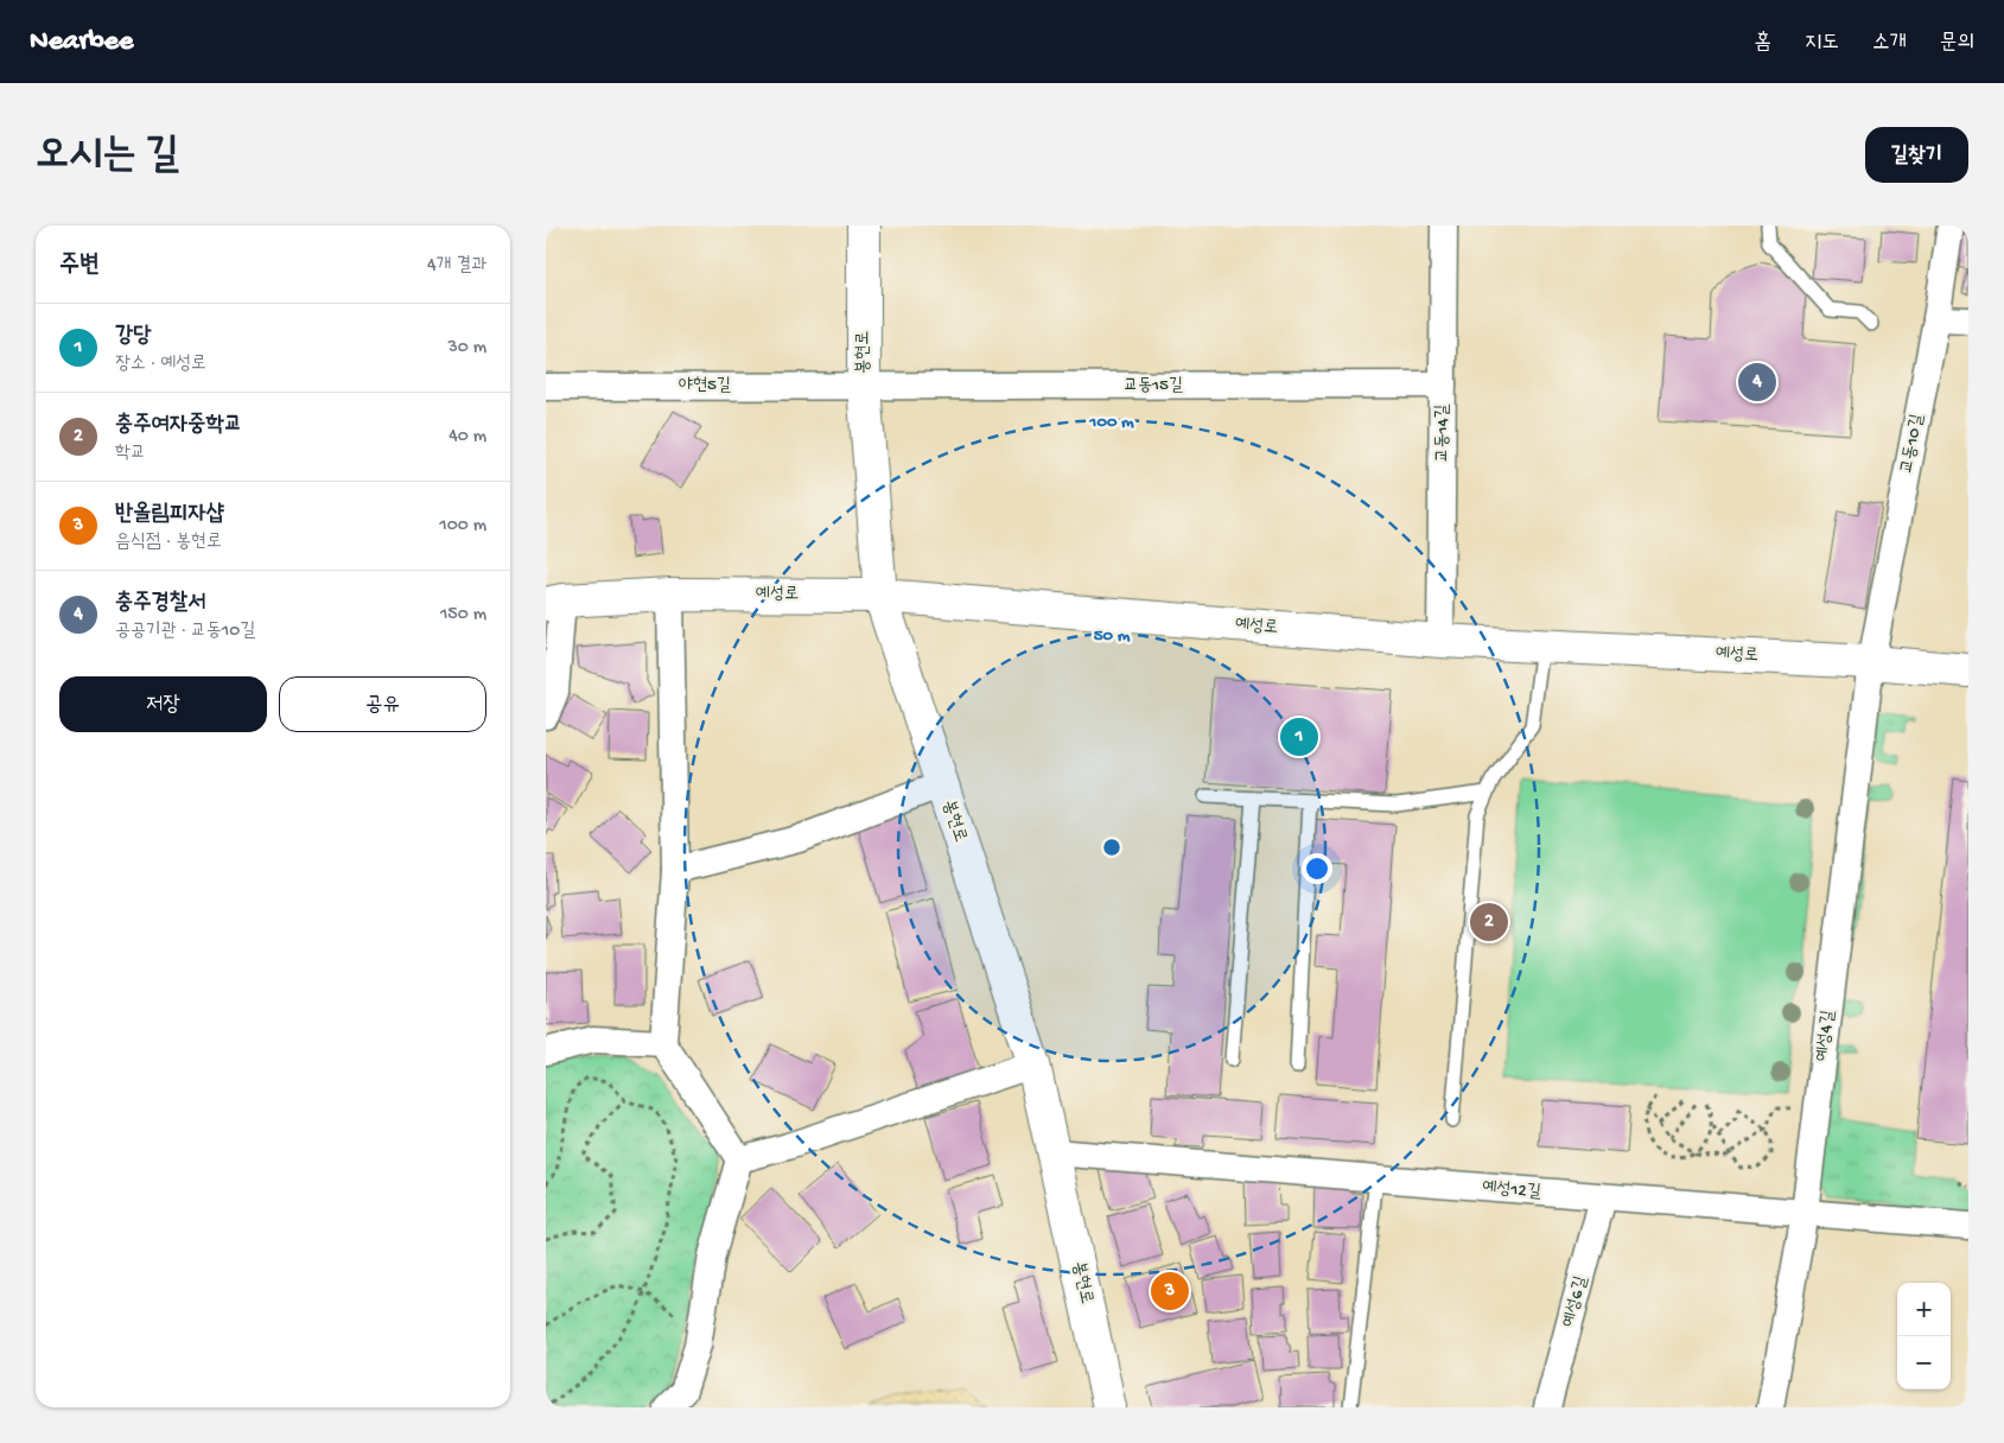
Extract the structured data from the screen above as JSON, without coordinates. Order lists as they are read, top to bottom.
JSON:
{
  "streets": {
    "street": [
      "봉현로",
      "야현5길",
      "교동15길",
      "교동14길",
      "교동10길",
      "예성로",
      "예성4길",
      "예성12길",
      "예성6길"
    ]
  },
  "crossings": [
    ["봉현로", "야현5길"],
    ["봉현로", "교동15길"],
    ["봉현로", "예성로"],
    ["봉현로", "예성12길"],
    ["야현5길", "교동15길"],
    ["교동15길", "교동14길"],
    ["교동14길", "예성로"],
    ["교동10길", "예성로"],
    ["교동10길", "예성4길"],
    ["예성로", "예성4길"],
    ["예성4길", "예성12길"],
    ["예성12길", "예성6길"]
  ],
  "page": {
    "header": "Nearbee",
    "nav": [
      "홈",
      "지도",
      "소개",
      "문의"
    ],
    "title": "오시는 길",
    "buttons": [
      "길찾기",
      ["저장", "공유"]
    ],
    "heading": ["주변", "4개 결과"],
    "list": [
      {
        "mark": "1",
        "name": "강당",
        "note": "장소 · 예성로",
        "value": "30 m"
      },
      {
        "mark": "2",
        "name": "충주여자중학교",
        "note": "학교",
        "value": "40 m"
      },
      {
        "mark": "3",
        "name": "반올림피자샵",
        "note": "음식점 · 봉현로",
        "value": "100 m"
      },
      {
        "mark": "4",
        "name": "충주경찰서",
        "note": "공공기관 · 교동10길",
        "value": "150 m"
      }
    ],
    "pins": [
      "4",
      "1",
      "2",
      "3"
    ],
    "map_buttons": ["+", "−"]
  },
  "rings": ["100 m", "50 m"]
}
